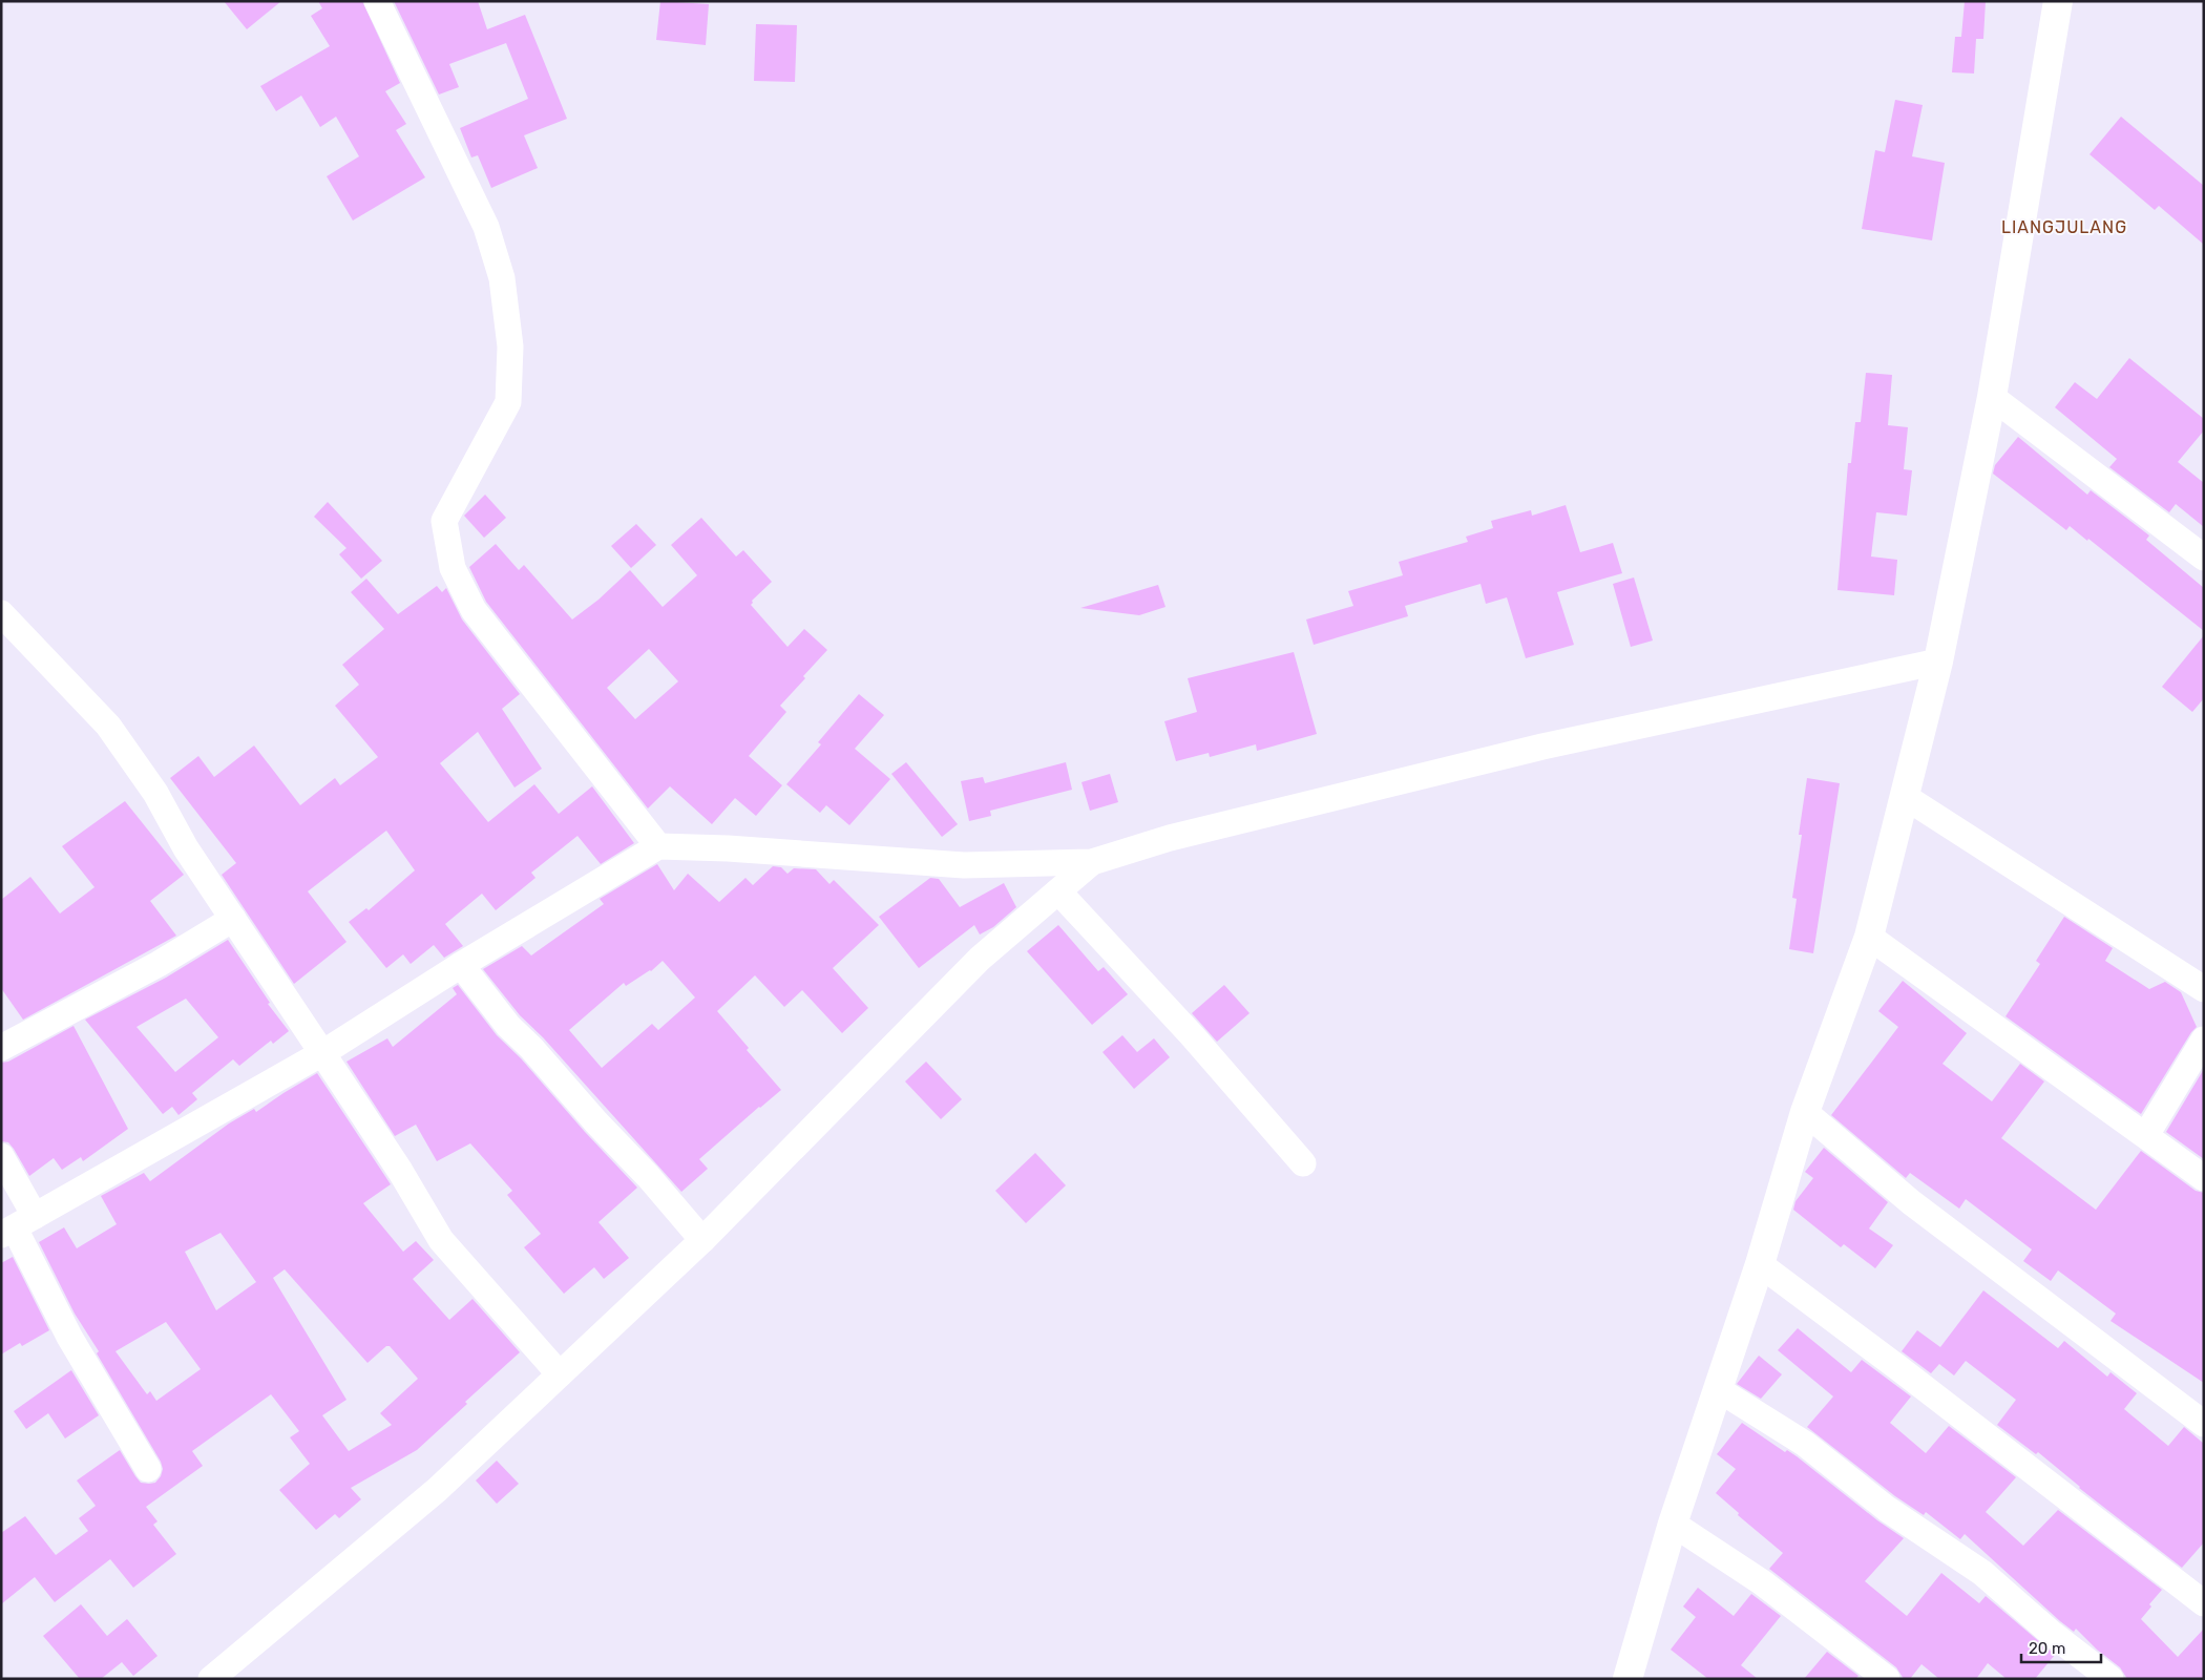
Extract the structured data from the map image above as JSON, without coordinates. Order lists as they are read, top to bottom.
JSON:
{
  "districts": ["LIANGJULANG"],
  "scale_bar": "20 m"
}
